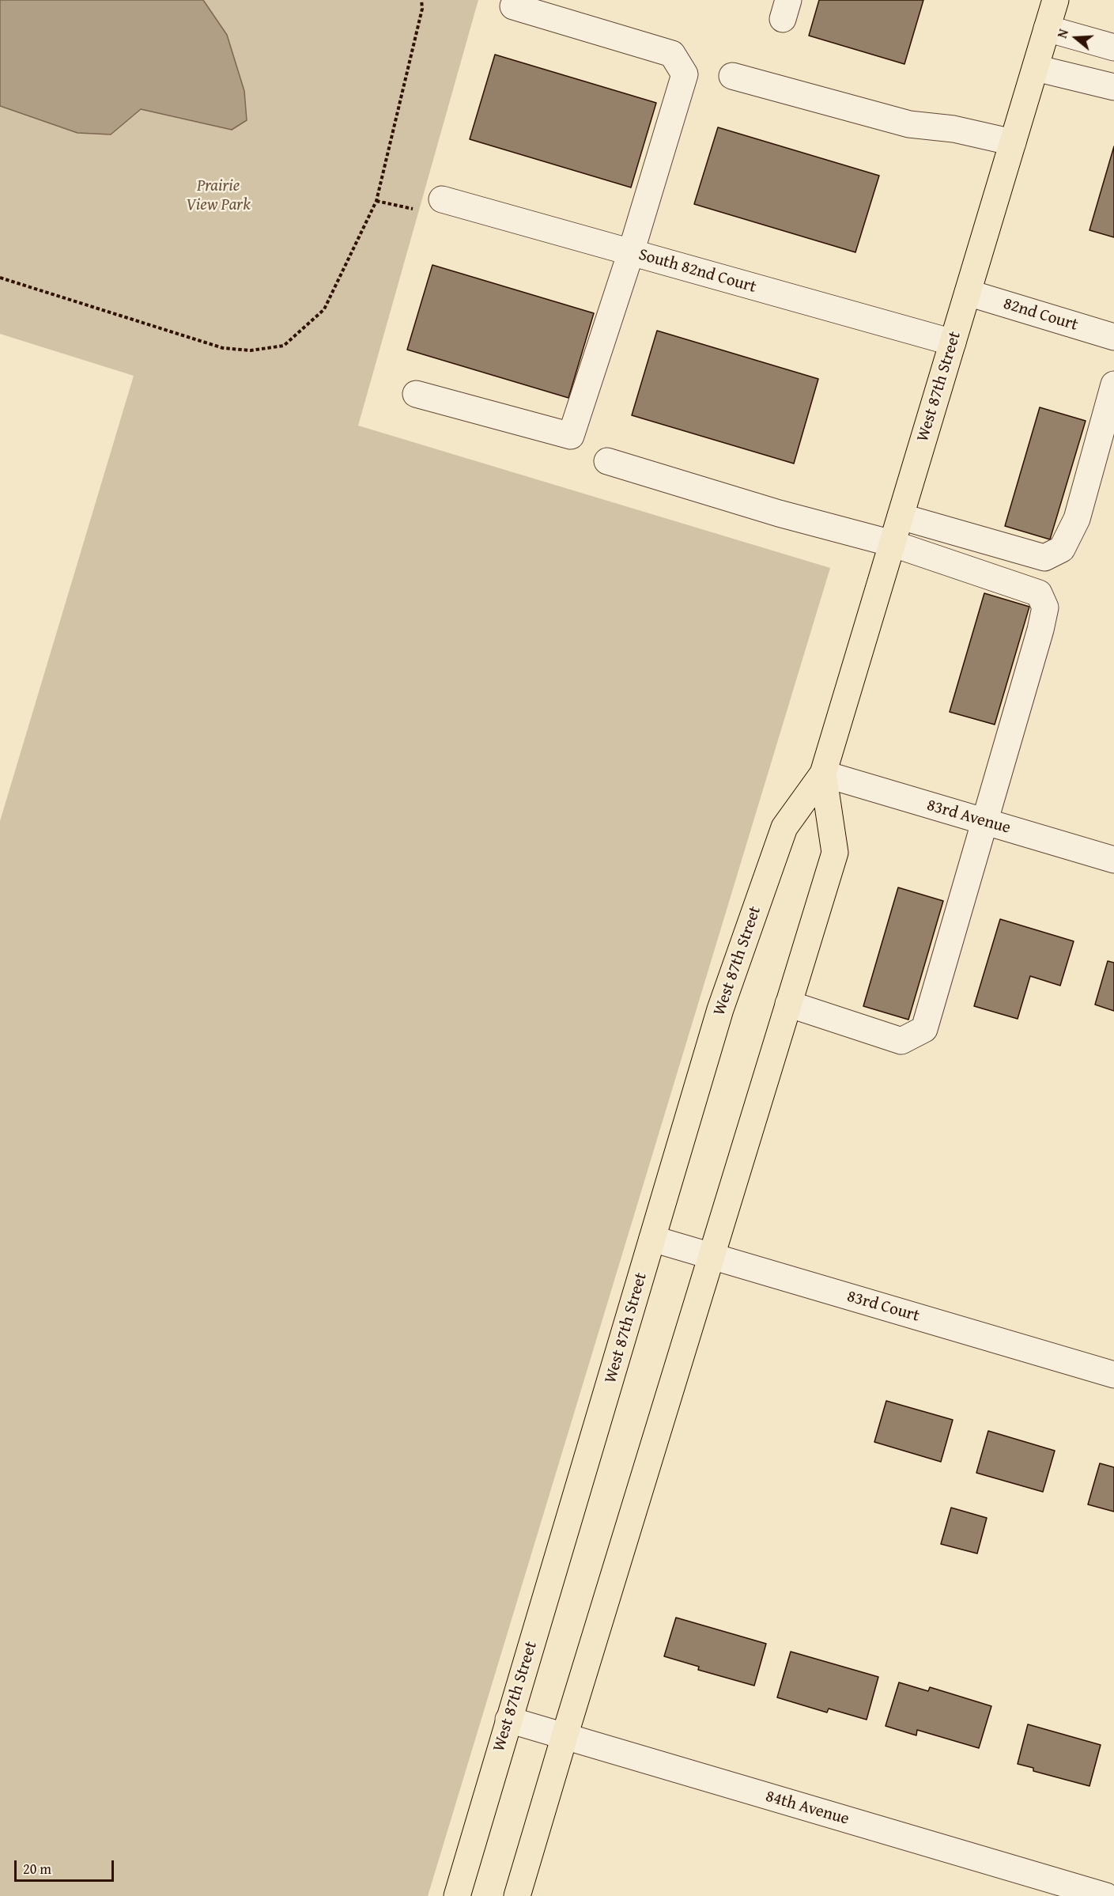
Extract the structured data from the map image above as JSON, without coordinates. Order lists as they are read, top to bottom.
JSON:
{
  "streets": {
    "main road": ["West 87th Street"],
    "street": [
      "South 82nd Court",
      "82nd Court",
      "83rd Avenue",
      "83rd Court",
      "84th Avenue"
    ]
  },
  "crossings": [
    ["South 82nd Court", "West 87th Street"],
    ["82nd Court", "West 87th Street"],
    ["West 87th Street", "83rd Avenue"],
    ["West 87th Street", "83rd Court"],
    ["West 87th Street", "84th Avenue"]
  ],
  "parks": ["Prairie View Park"],
  "scale_bar": "20 m",
  "north": "left"
}
